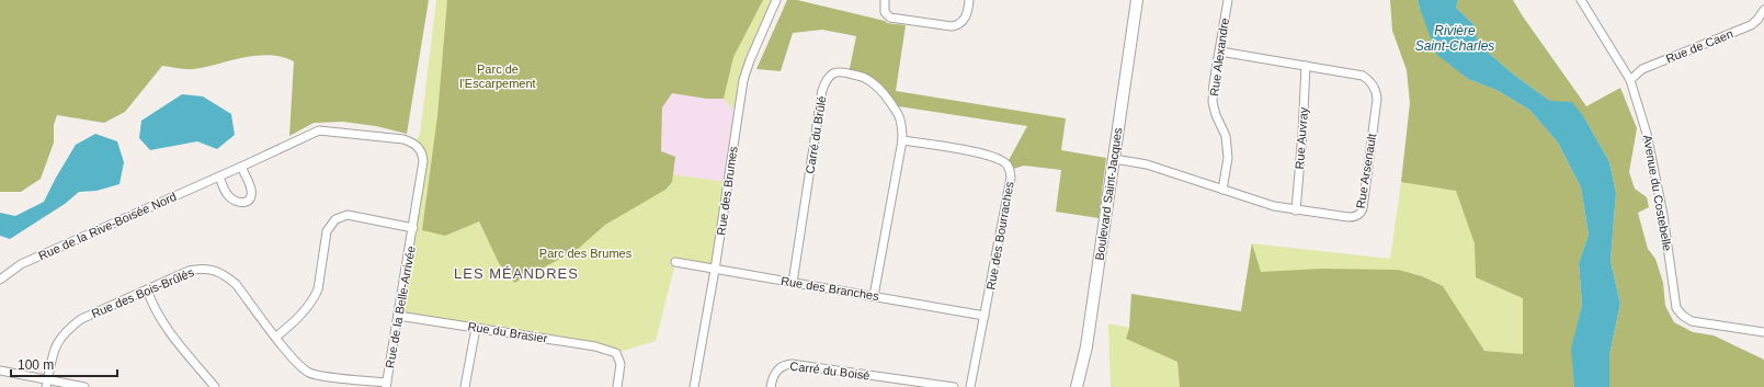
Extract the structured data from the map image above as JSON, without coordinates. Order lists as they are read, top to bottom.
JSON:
{
  "streets": {
    "street": [
      "Rue de Caen",
      "Rue Alexandre",
      "Carré du Brûlé",
      "Rue Auvray",
      "Rue Arsenault",
      "Rue des Brumes",
      "Avenue du Costebelle",
      "Boulevard Saint-Jacques",
      "Rue de la Rive-Boisée Nord",
      "Rue des Bourraches",
      "Rue des Branches",
      "Rue des Bois-Brûlés",
      "Rue de la Belle-Arrivée",
      "Rue du Brasier",
      "Carré du Boisé"
    ]
  },
  "crossings": [
    ["Rue de Caen", "Avenue du Costebelle"],
    ["Rue Alexandre", "Rue Arsenault"],
    ["Carré du Brûlé", "Rue des Bourraches"],
    ["Carré du Brûlé", "Rue des Branches"],
    ["Rue Auvray", "Rue Arsenault"],
    ["Rue Arsenault", "Boulevard Saint-Jacques"],
    ["Rue des Brumes", "Rue des Branches"],
    ["Rue de la Rive-Boisée Nord", "Rue de la Belle-Arrivée"],
    ["Rue des Bourraches", "Rue des Branches"],
    ["Rue des Bois-Brûlés", "Rue de la Belle-Arrivée"],
    ["Rue de la Belle-Arrivée", "Rue du Brasier"]
  ],
  "districts": ["LES MÉANDRES"],
  "water": ["Rivière Saint-Charles"],
  "parks": ["Parc de l'Escarpement", "Parc des Brumes"],
  "scale_bar": "100 m"
}
